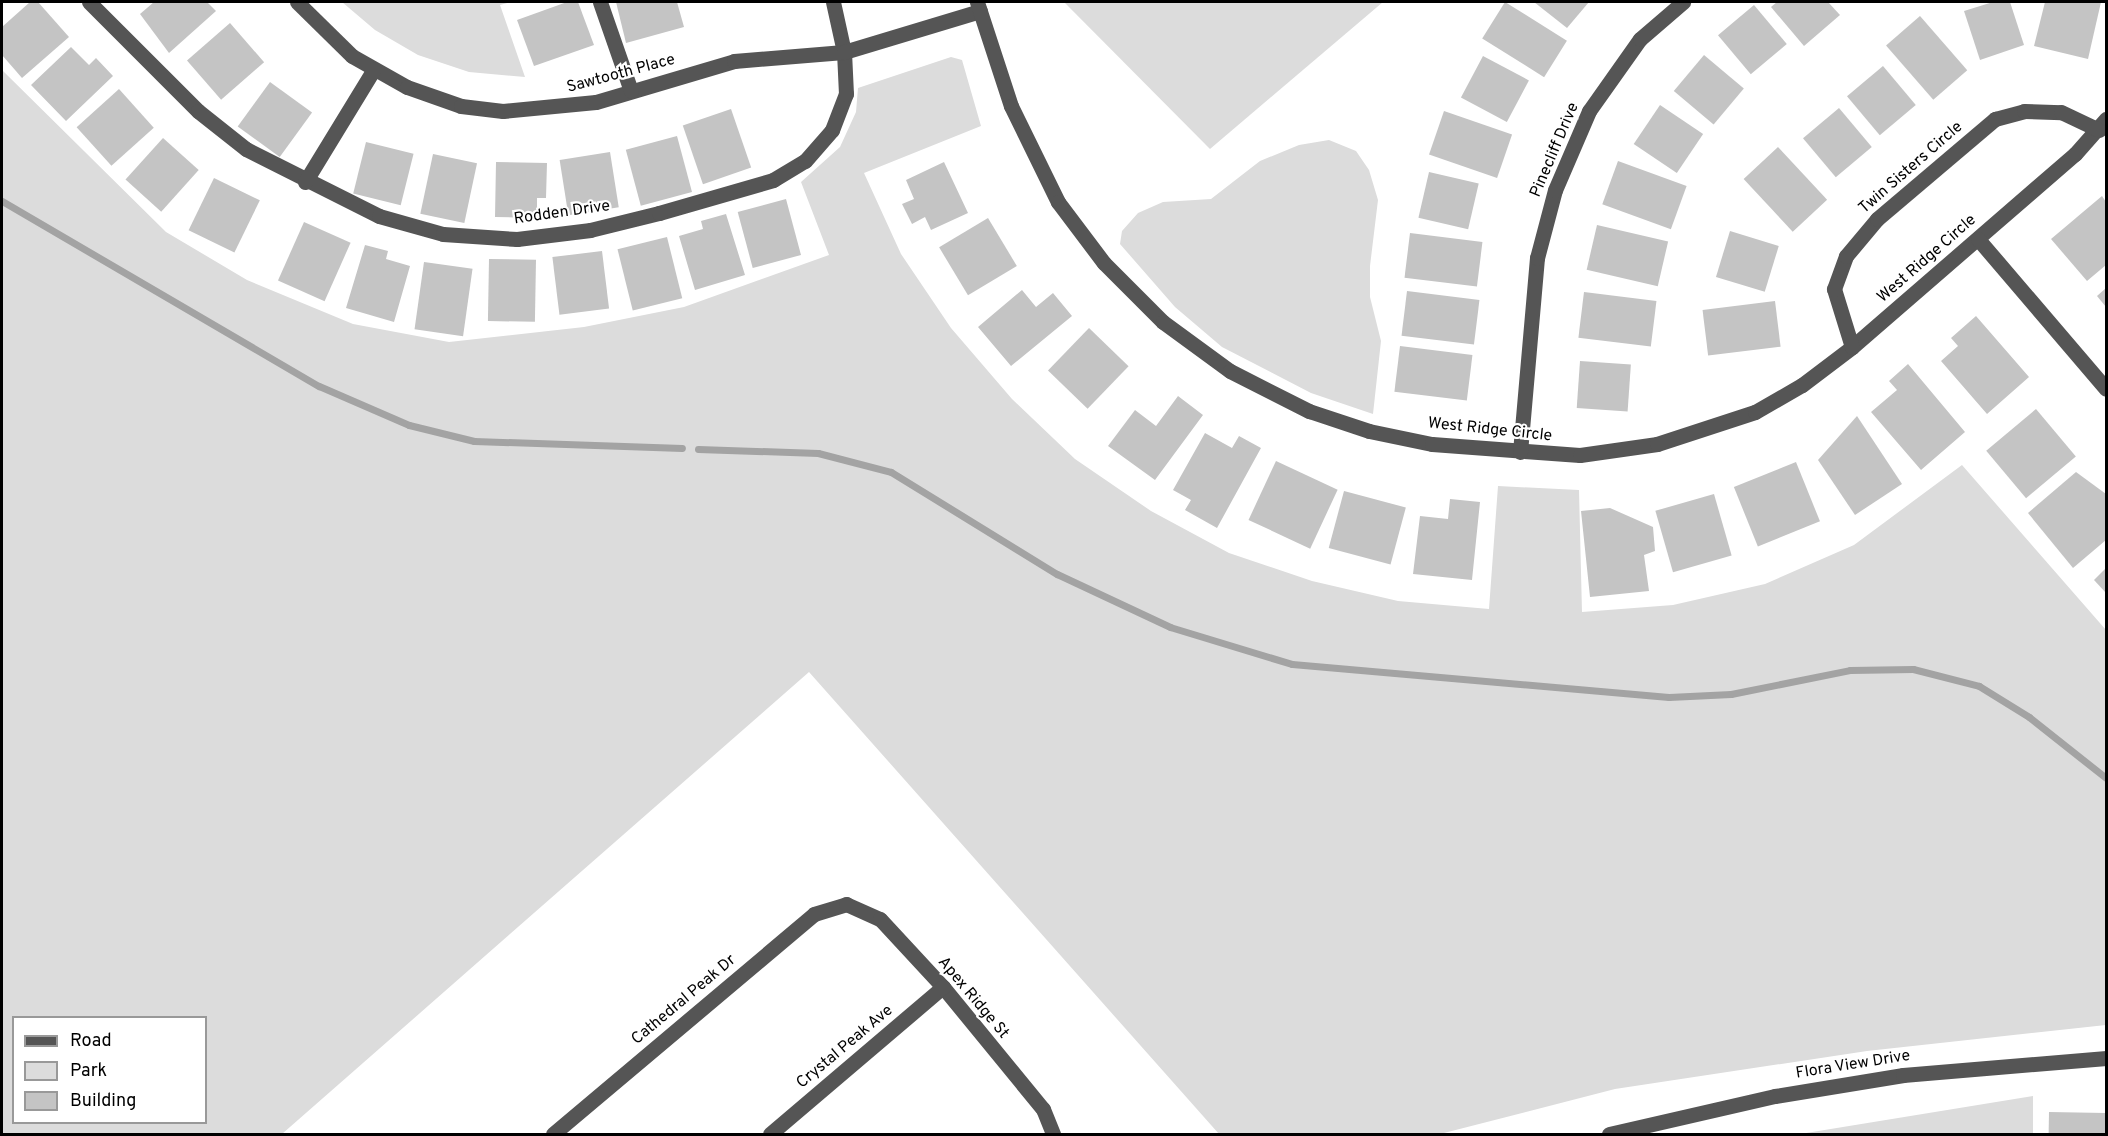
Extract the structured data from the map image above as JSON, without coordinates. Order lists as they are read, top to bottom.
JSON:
{
  "streets": {
    "street": [
      "Sawtooth Place",
      "Pinecliff Drive",
      "Twin Sisters Circle",
      "Rodden Drive",
      "West Ridge Circle",
      "Apex Ridge St",
      "Cathedral Peak Dr",
      "Crystal Peak Ave",
      "Flora View Drive"
    ]
  },
  "crossings": [
    ["Sawtooth Place", "Rodden Drive"],
    ["Sawtooth Place", "West Ridge Circle"],
    ["Pinecliff Drive", "West Ridge Circle"],
    ["Twin Sisters Circle", "West Ridge Circle"],
    ["Apex Ridge St", "Cathedral Peak Dr"],
    ["Apex Ridge St", "Crystal Peak Ave"]
  ],
  "legend": ["Road", "Park", "Building"]
}
